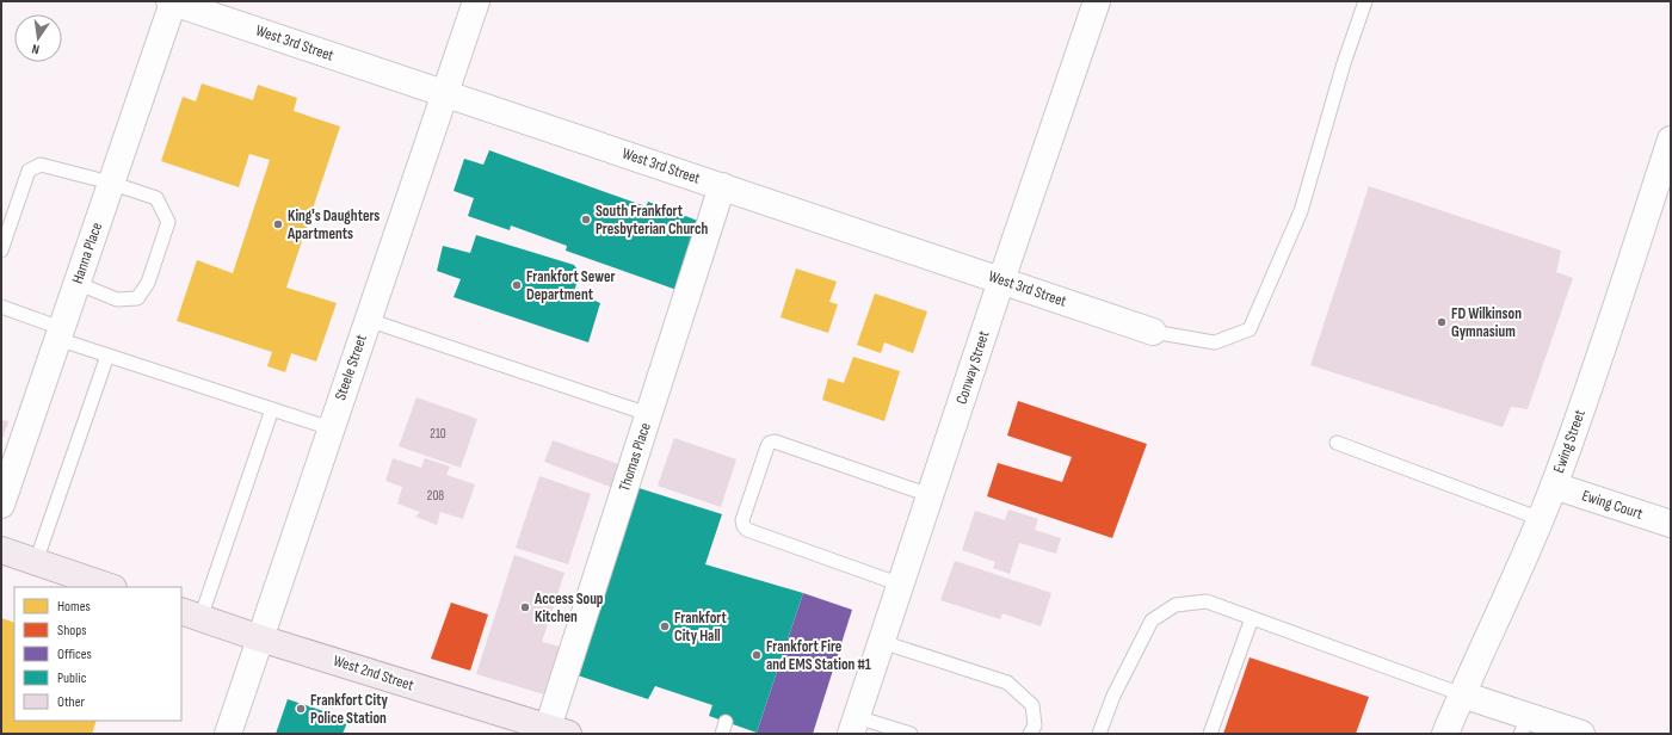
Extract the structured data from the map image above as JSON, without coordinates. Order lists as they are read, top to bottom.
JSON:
{
  "streets": {
    "main road": ["West 2nd Street"],
    "street": [
      "West 3rd Street",
      "Hanna Place",
      "Steele Street",
      "Conway Street",
      "Ewing Street",
      "Thomas Place",
      "Ewing Court"
    ]
  },
  "crossings": [
    ["West 3rd Street", "Hanna Place"],
    ["West 3rd Street", "Steele Street"],
    ["West 3rd Street", "Conway Street"],
    ["West 3rd Street", "Thomas Place"],
    ["Steele Street", "West 2nd Street"],
    ["Ewing Street", "Ewing Court"],
    ["Thomas Place", "West 2nd Street"]
  ],
  "places": [
    "South Frankfort Presbyterian Church",
    "King's Daughters Apartments",
    "Frankfort Sewer Department",
    "FD Wilkinson Gymnasium",
    "Access Soup Kitchen",
    "Frankfort City Hall",
    "Frankfort Fire and EMS Station #1",
    "Frankfort City Police Station"
  ],
  "house_numbers": ["210", "208"],
  "legend": [
    "Homes",
    "Shops",
    "Offices",
    "Public",
    "Other"
  ],
  "north": "bottom"
}
